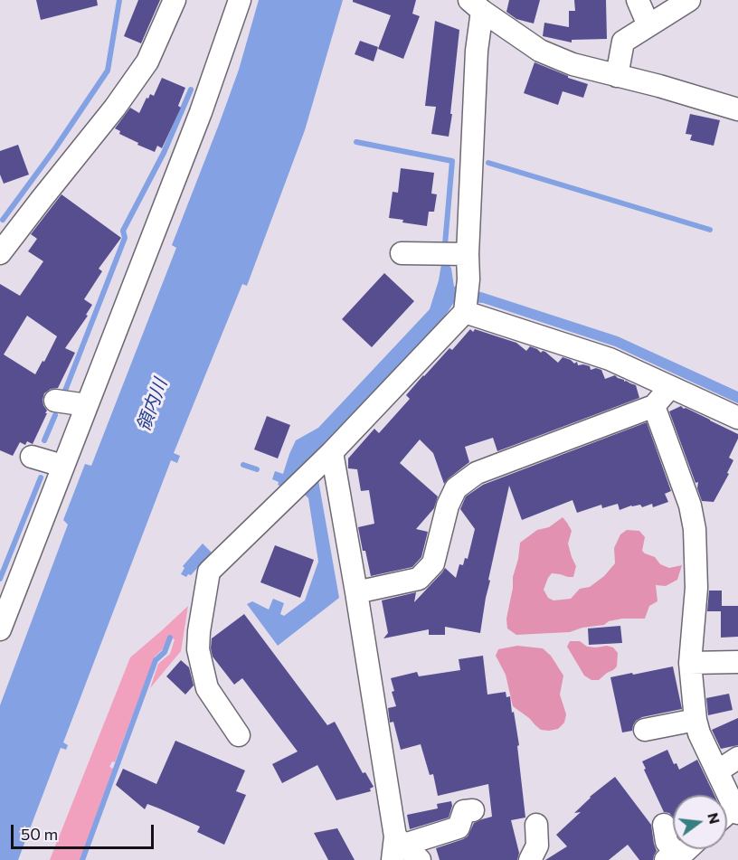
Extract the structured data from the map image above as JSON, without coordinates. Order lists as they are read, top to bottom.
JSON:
{
  "water": ["領内川"],
  "scale_bar": "50 m",
  "north": "right"
}
